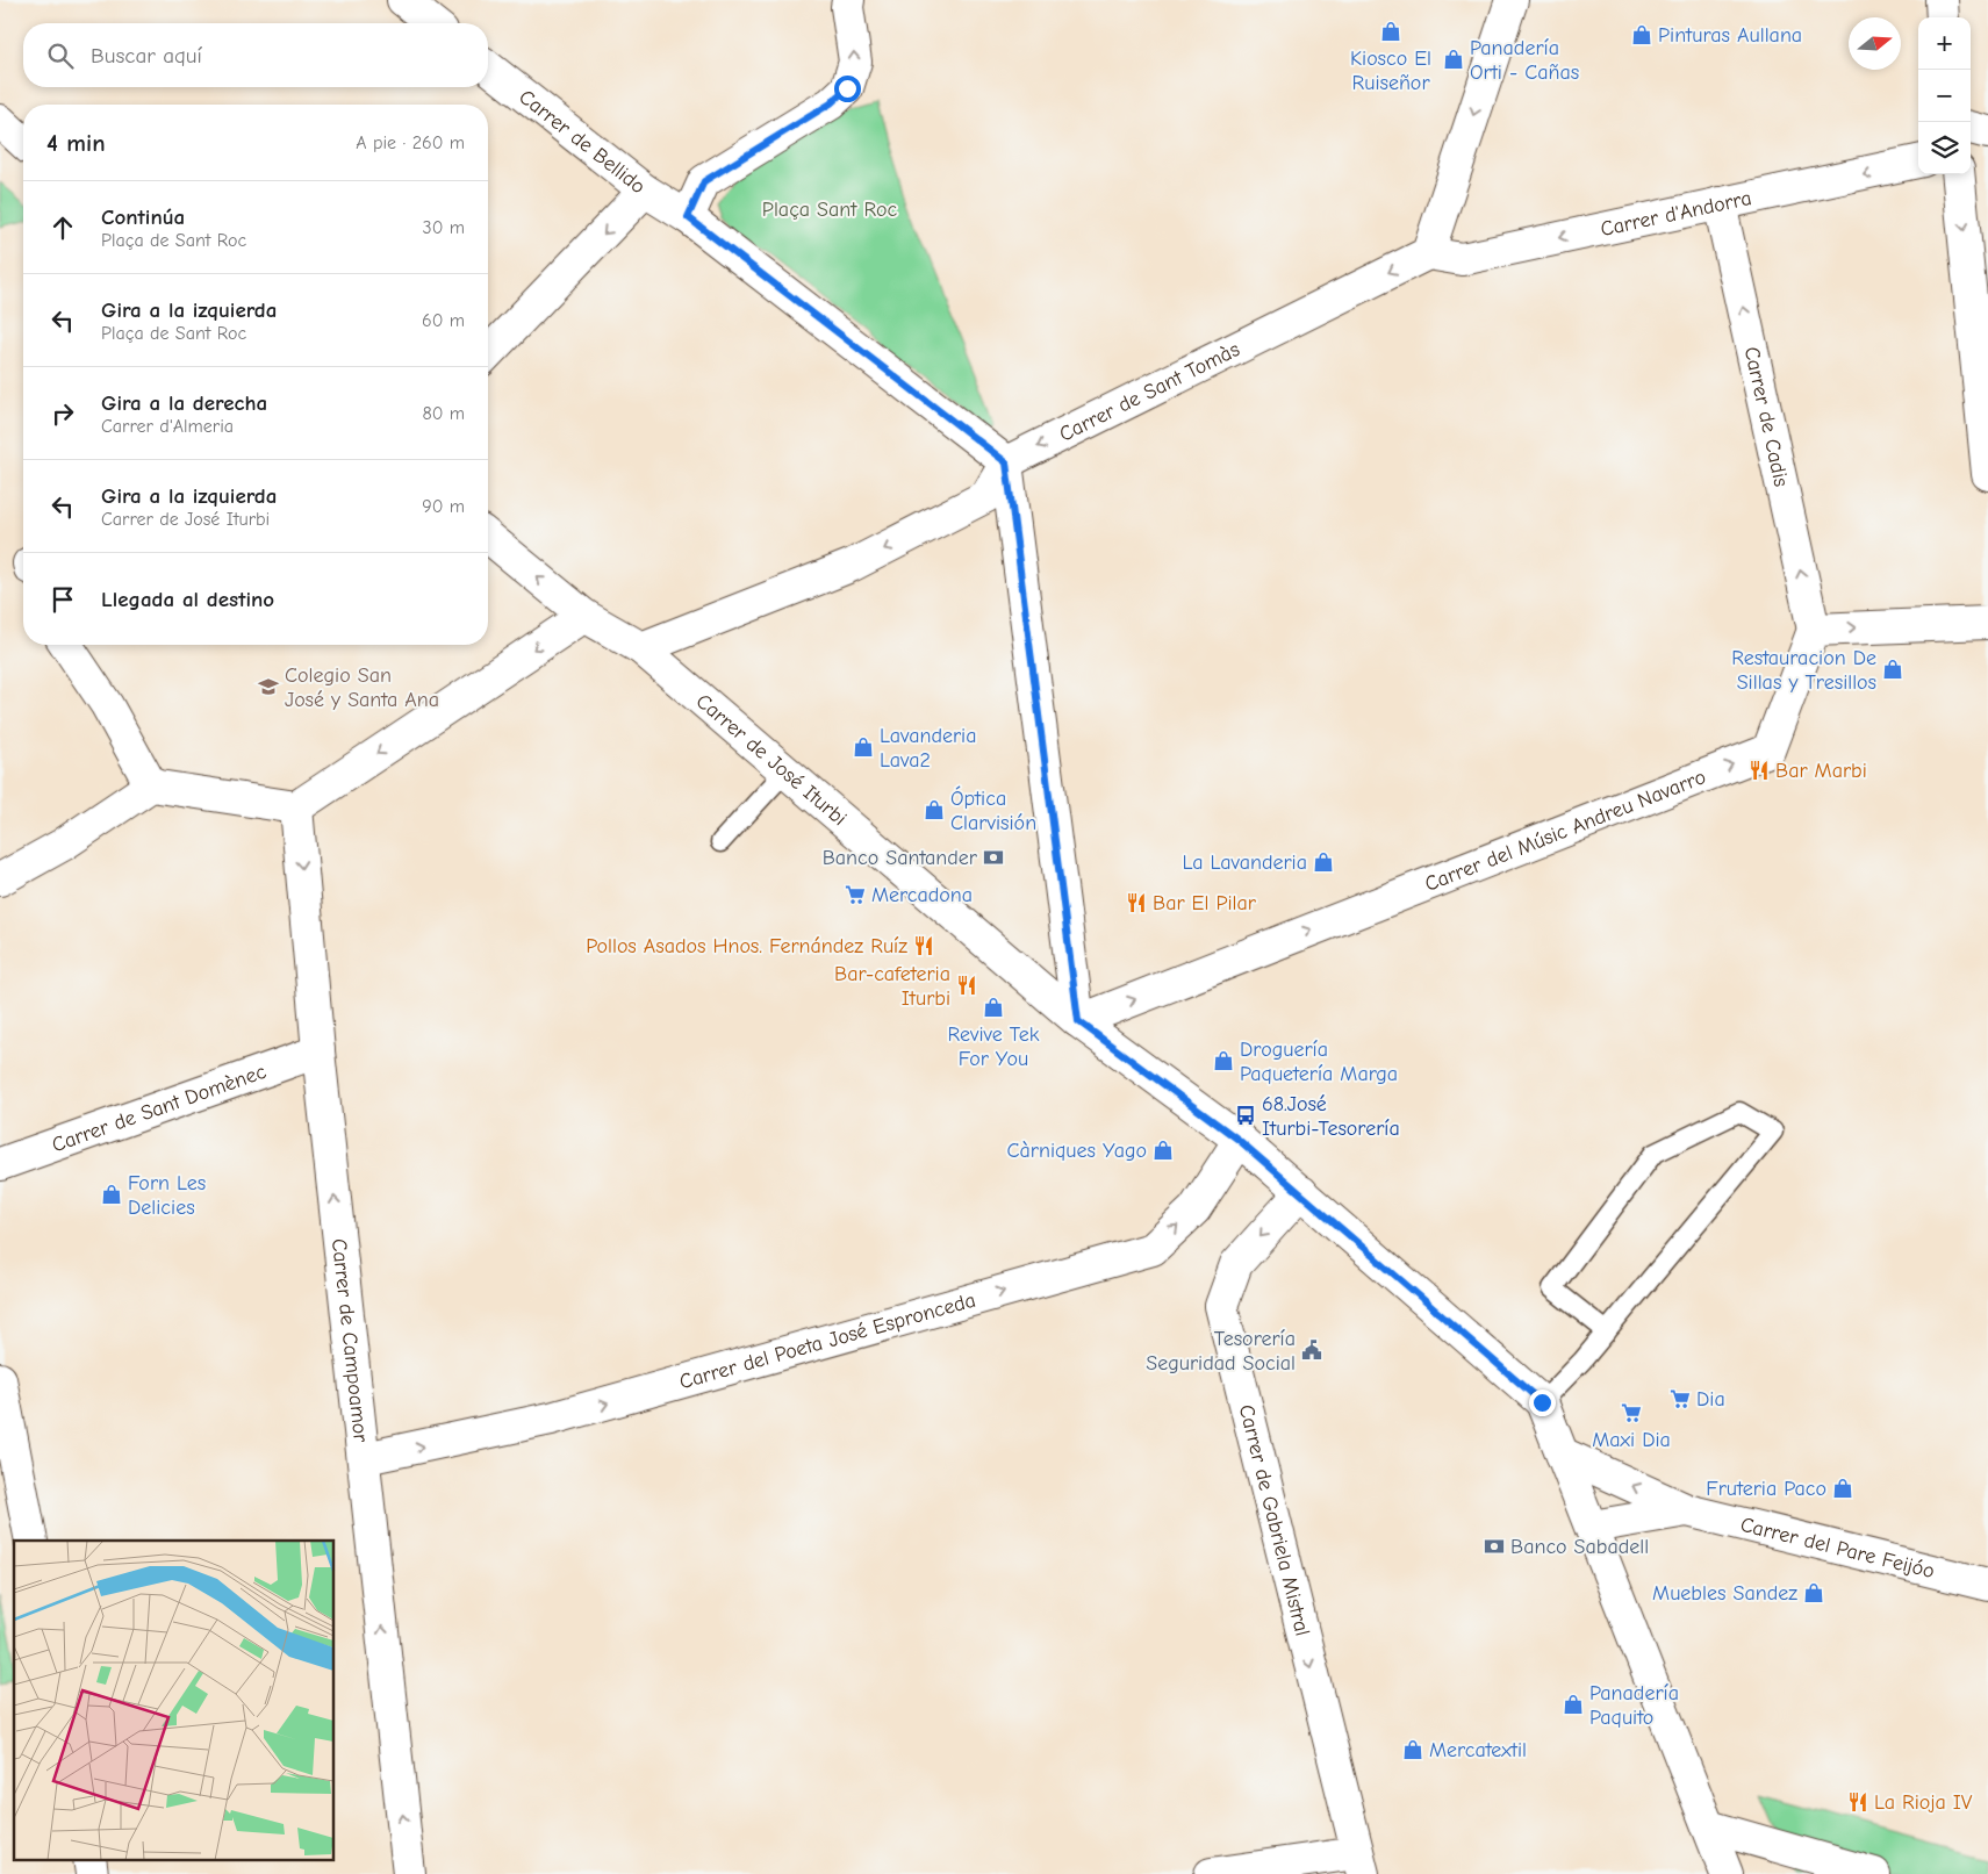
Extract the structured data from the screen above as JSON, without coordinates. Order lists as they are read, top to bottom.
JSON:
{
  "streets": {
    "street": [
      "Carrer de Bellido",
      "Carrer d'Andorra",
      "Carrer de Sant Tomàs",
      "Carrer de Cadis",
      "Carrer de José Iturbi",
      "Carrer del Músic Andreu Navarro",
      "Carrer de Sant Domènec",
      "Carrer de Campoamor",
      "Carrer del Poeta José Espronceda",
      "Carrer de Gabriela Mistral",
      "Carrer del Pare Feijóo"
    ]
  },
  "crossings": [
    ["Carrer de Bellido", "Carrer de Sant Tomàs"],
    ["Carrer d'Andorra", "Carrer de Sant Tomàs"],
    ["Carrer d'Andorra", "Carrer de Cadis"],
    ["Carrer de Cadis", "Carrer del Músic Andreu Navarro"],
    ["Carrer de José Iturbi", "Carrer del Músic Andreu Navarro"],
    ["Carrer de José Iturbi", "Carrer del Poeta José Espronceda"],
    ["Carrer de José Iturbi", "Carrer de Gabriela Mistral"],
    ["Carrer de Sant Domènec", "Carrer de Campoamor"],
    ["Carrer de Campoamor", "Carrer del Poeta José Espronceda"]
  ],
  "one_way": [
    "Carrer d'Andorra",
    "Carrer de Sant Tomàs",
    "Carrer del Músic Andreu Navarro",
    "Carrer del Poeta José Espronceda",
    "Carrer de Gabriela Mistral"
  ],
  "parks": ["Plaça Sant Roc"],
  "places": {
    "shop": [
      "Kiosco El Ruiseñor",
      "Pinturas Aullana",
      "Panadería Orti - Cañas",
      "Restauracion De Sillas y Tresillos",
      "Lavanderia Lava2",
      "Óptica Clarvisión",
      "La Lavanderia",
      "Revive Tek For You",
      "Droguería Paquetería Marga",
      "Càrniques Yago",
      "Forn Les Delicies",
      "Fruteria Paco",
      "Muebles Sandez",
      "Panadería Paquito",
      "Mercatextil"
    ],
    "school or university": ["Colegio San José y Santa Ana"],
    "restaurant": [
      "Bar Marbi",
      "Bar El Pilar",
      "Pollos Asados Hnos. Fernández Ruíz",
      "Bar-cafeteria Iturbi",
      "La Rioja IV"
    ],
    "bank": ["Banco Santander", "Banco Sabadell"],
    "supermarket": ["Mercadona", "Dia", "Maxi Dia"],
    "bus stop": ["68.José Iturbi-Tesorería"],
    "public building": ["Tesorería Seguridad Social"]
  },
  "north": "right",
  "page": {
    "map_buttons": ["+", "−"],
    "search": "Buscar aquí",
    "heading": ["4 min", "A pie · 260 m"],
    "list": [
      ["Continúa", "Plaça de Sant Roc", "30 m"],
      ["Gira a la izquierda", "Plaça de Sant Roc", "60 m"],
      ["Gira a la derecha", "Carrer d'Almeria", "80 m"],
      ["Gira a la izquierda", "Carrer de José Iturbi", "90 m"],
      "Llegada al destino"
    ]
  }
}
